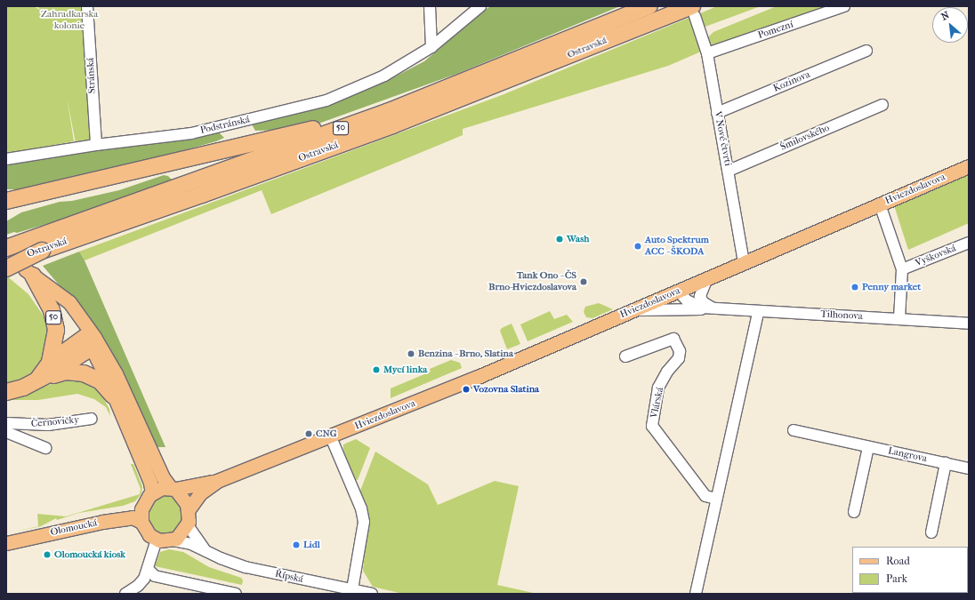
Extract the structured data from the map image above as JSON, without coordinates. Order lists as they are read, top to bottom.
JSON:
{
  "streets": {
    "highway": ["Ostravská", "50"],
    "main road": ["Hviezdoslavova", "Olomoucká"],
    "street": [
      "Pomezní",
      "Stránská",
      "Kozinova",
      "Podstránská",
      "Šmilovského",
      "V Nové čtvrti",
      "Vyškovská",
      "Tilhonova",
      "Vlárská",
      "Černovičky",
      "Langrova",
      "Řípská"
    ]
  },
  "crossings": [
    ["Pomezní", "V Nové čtvrti"],
    ["Ostravská", "50"],
    ["Ostravská", "V Nové čtvrti"],
    ["Stránská", "Podstránská"],
    ["Kozinova", "V Nové čtvrti"],
    ["Šmilovského", "V Nové čtvrti"],
    ["V Nové čtvrti", "Hviezdoslavova"],
    ["Hviezdoslavova", "Tilhonova"],
    ["Hviezdoslavova", "Olomoucká"],
    ["Hviezdoslavova", "Řípská"],
    ["Olomoucká", "Řípská"]
  ],
  "parks": ["Zahradkarska kolonie"],
  "places": [
    "Wash",
    "Auto Spektrum ACC - ŠKODA",
    "Tank Ono - ČS Brno-Hviezdoslavova",
    "Penny market",
    "Benzina - Brno, Slatina",
    "Mycí linka",
    "Vozovna Slatina",
    "CNG",
    "Lidl",
    "Olomoucká kiosk"
  ],
  "legend": ["Road", "Park"],
  "north": "top left"
}
